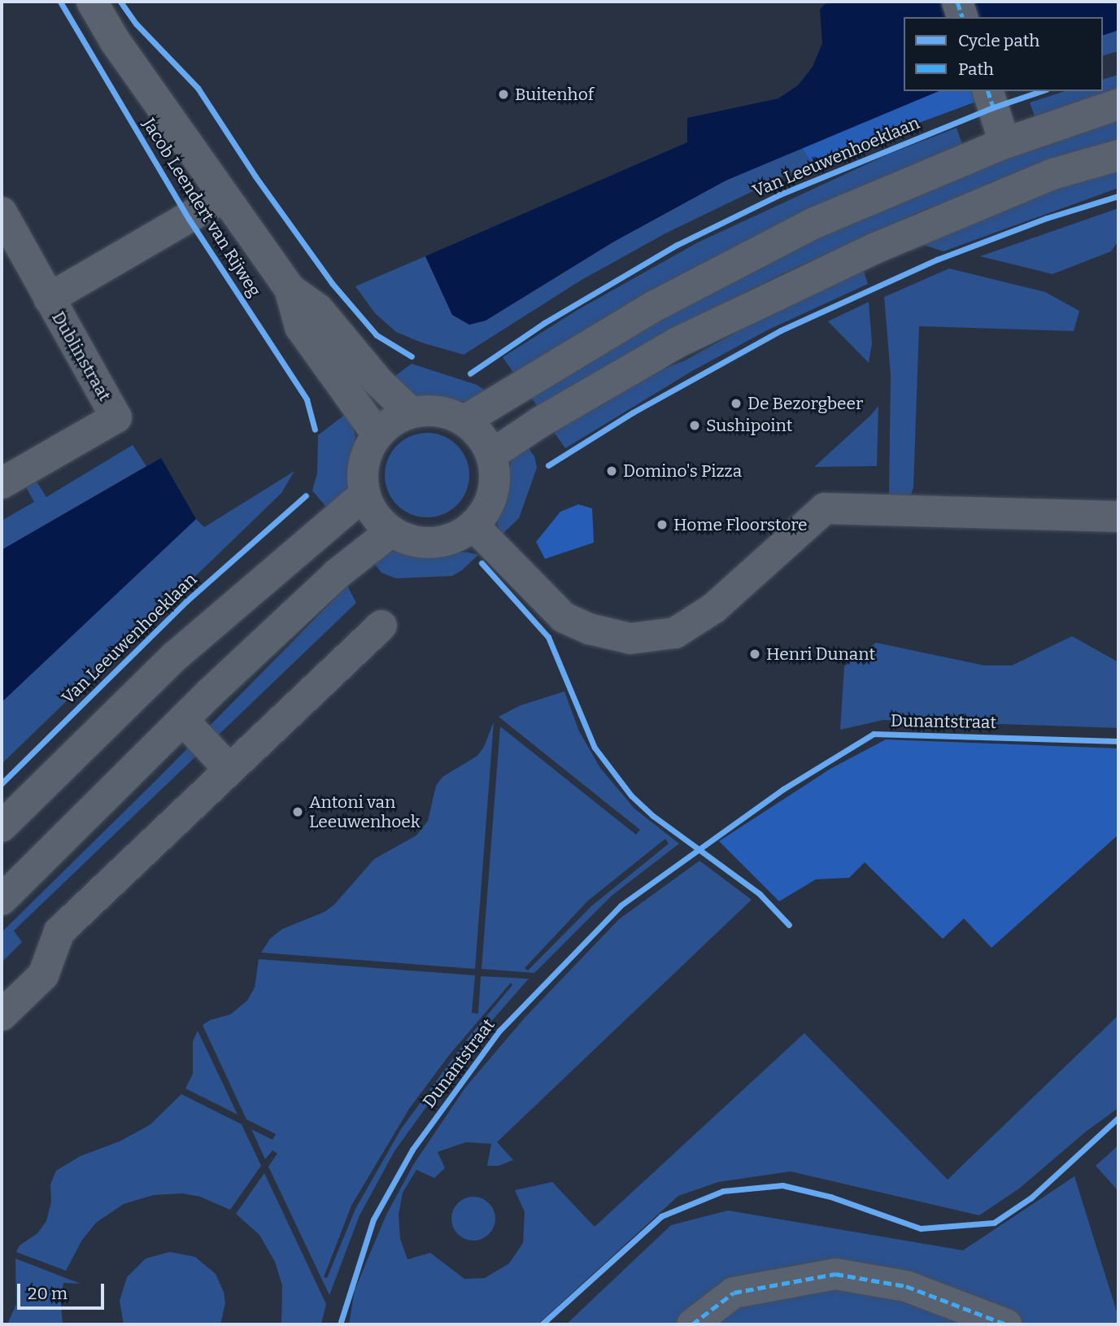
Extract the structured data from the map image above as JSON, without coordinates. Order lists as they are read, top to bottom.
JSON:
{
  "streets": {
    "street": ["Jacob Leendert van Rijweg", "Dublinstraat"],
    "cycle path": ["Van Leeuwenhoeklaan", "Dunantstraat"]
  },
  "crossings": [
    ["Jacob Leendert van Rijweg", "Dublinstraat"]
  ],
  "places": [
    "Buitenhof",
    "De Bezorgbeer",
    "Sushipoint",
    "Domino's Pizza",
    "Home Floorstore",
    "Henri Dunant",
    "Antoni van Leeuwenhoek"
  ],
  "legend": ["Cycle path", "Path"],
  "scale_bar": "20 m"
}
